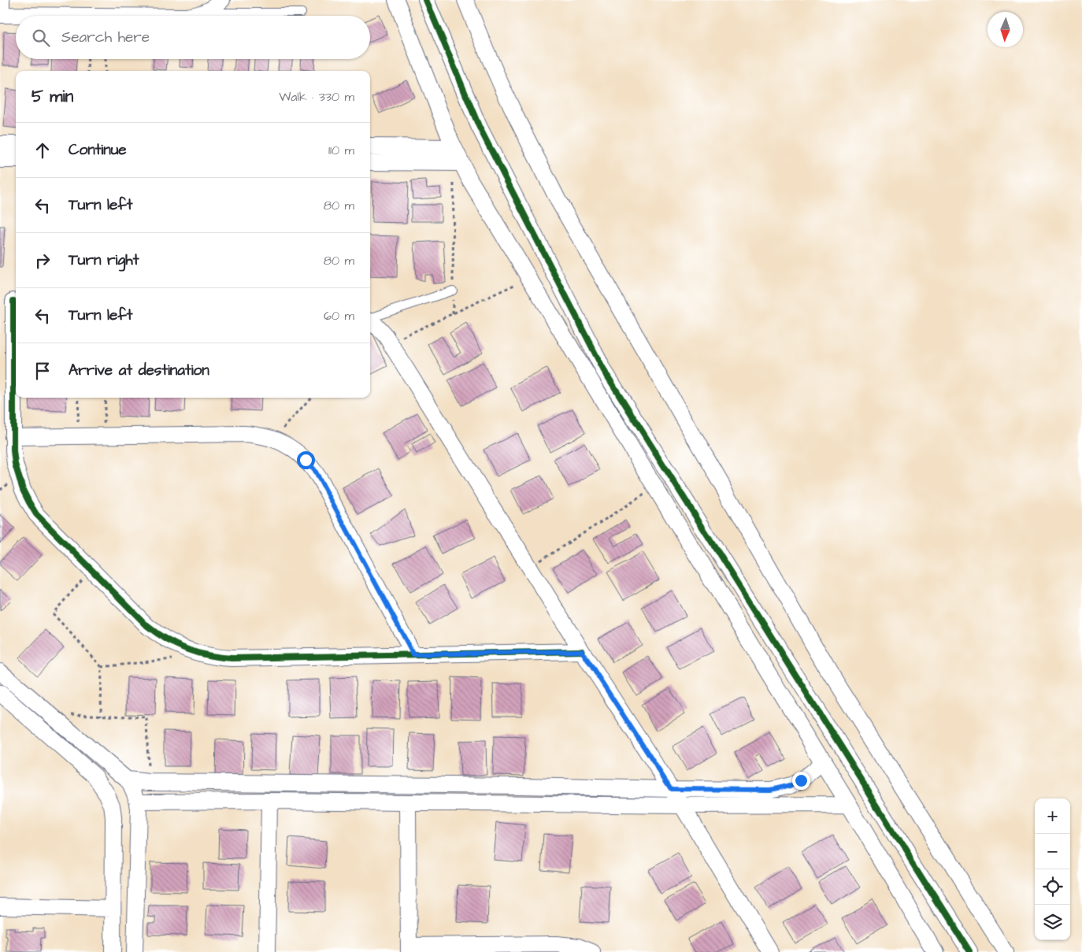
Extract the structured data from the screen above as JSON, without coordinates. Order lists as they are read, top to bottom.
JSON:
{
  "north": "bottom",
  "page": {
    "search": "Search here",
    "heading": ["5 min", "Walk · 330 m"],
    "list": [
      ["Continue", "110 m"],
      ["Turn left", "80 m"],
      ["Turn right", "80 m"],
      ["Turn left", "60 m"],
      "Arrive at destination"
    ],
    "map_buttons": ["+", "−"]
  }
}
